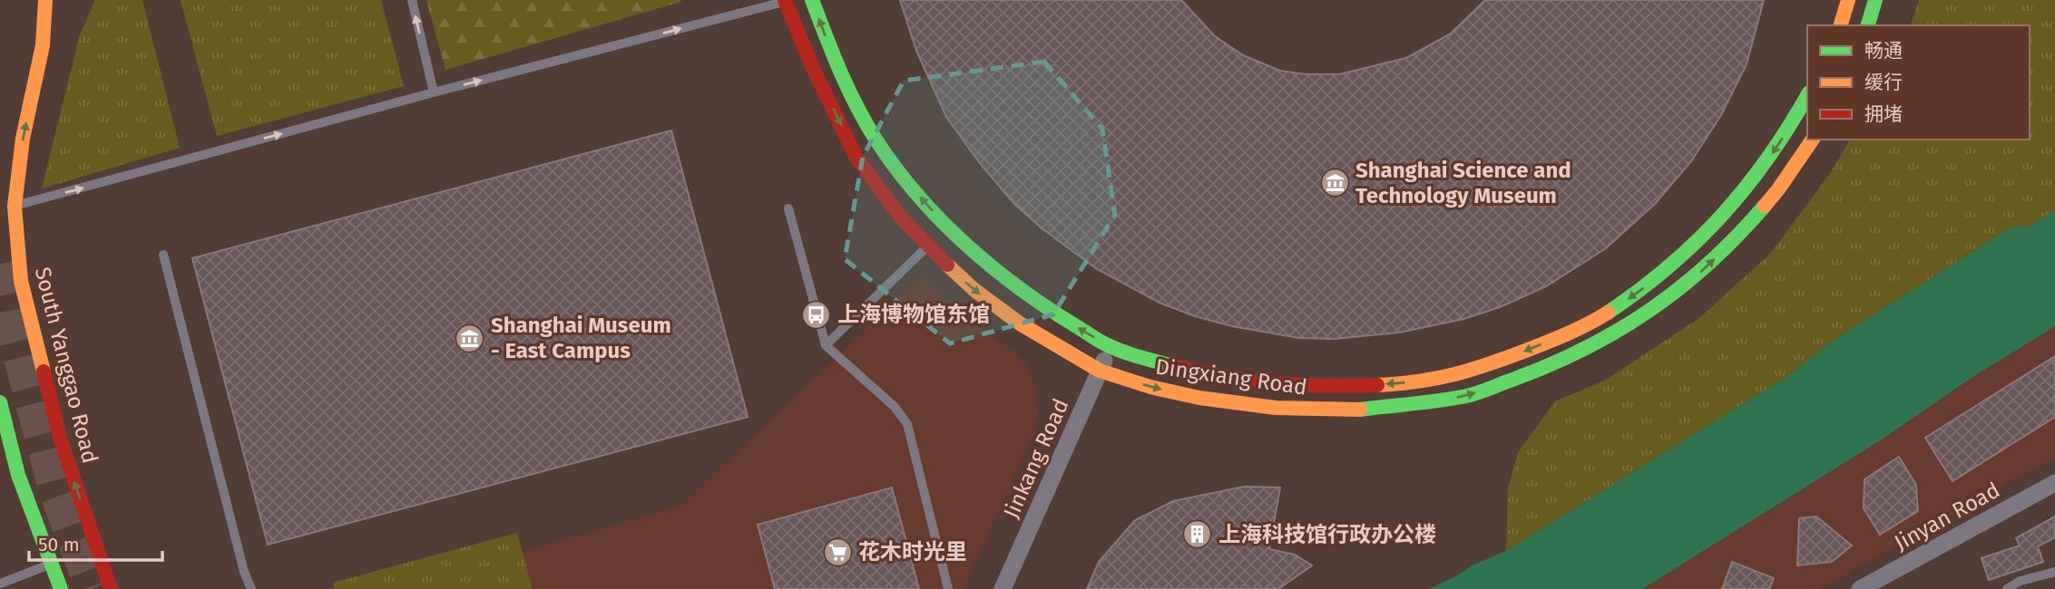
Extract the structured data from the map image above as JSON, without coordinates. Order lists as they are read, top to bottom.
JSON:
{
  "streets": {
    "street": [
      "South Yanggao Road",
      "Dingxiang Road",
      "Jinkang Road",
      "Jinyan Road"
    ]
  },
  "crossings": [
    ["Dingxiang Road", "Jinkang Road"]
  ],
  "one_way": ["South Yanggao Road"],
  "places": {
    "museum": ["Shanghai Science and Technology Museum", "Shanghai Museum - East Campus"],
    "bus stop": ["上海博物馆东馆"],
    "building": ["上海科技馆行政办公楼"],
    "supermarket": ["花木时光里"]
  },
  "legend": ["畅通", "缓行", "拥堵"],
  "scale_bar": "50 m"
}
